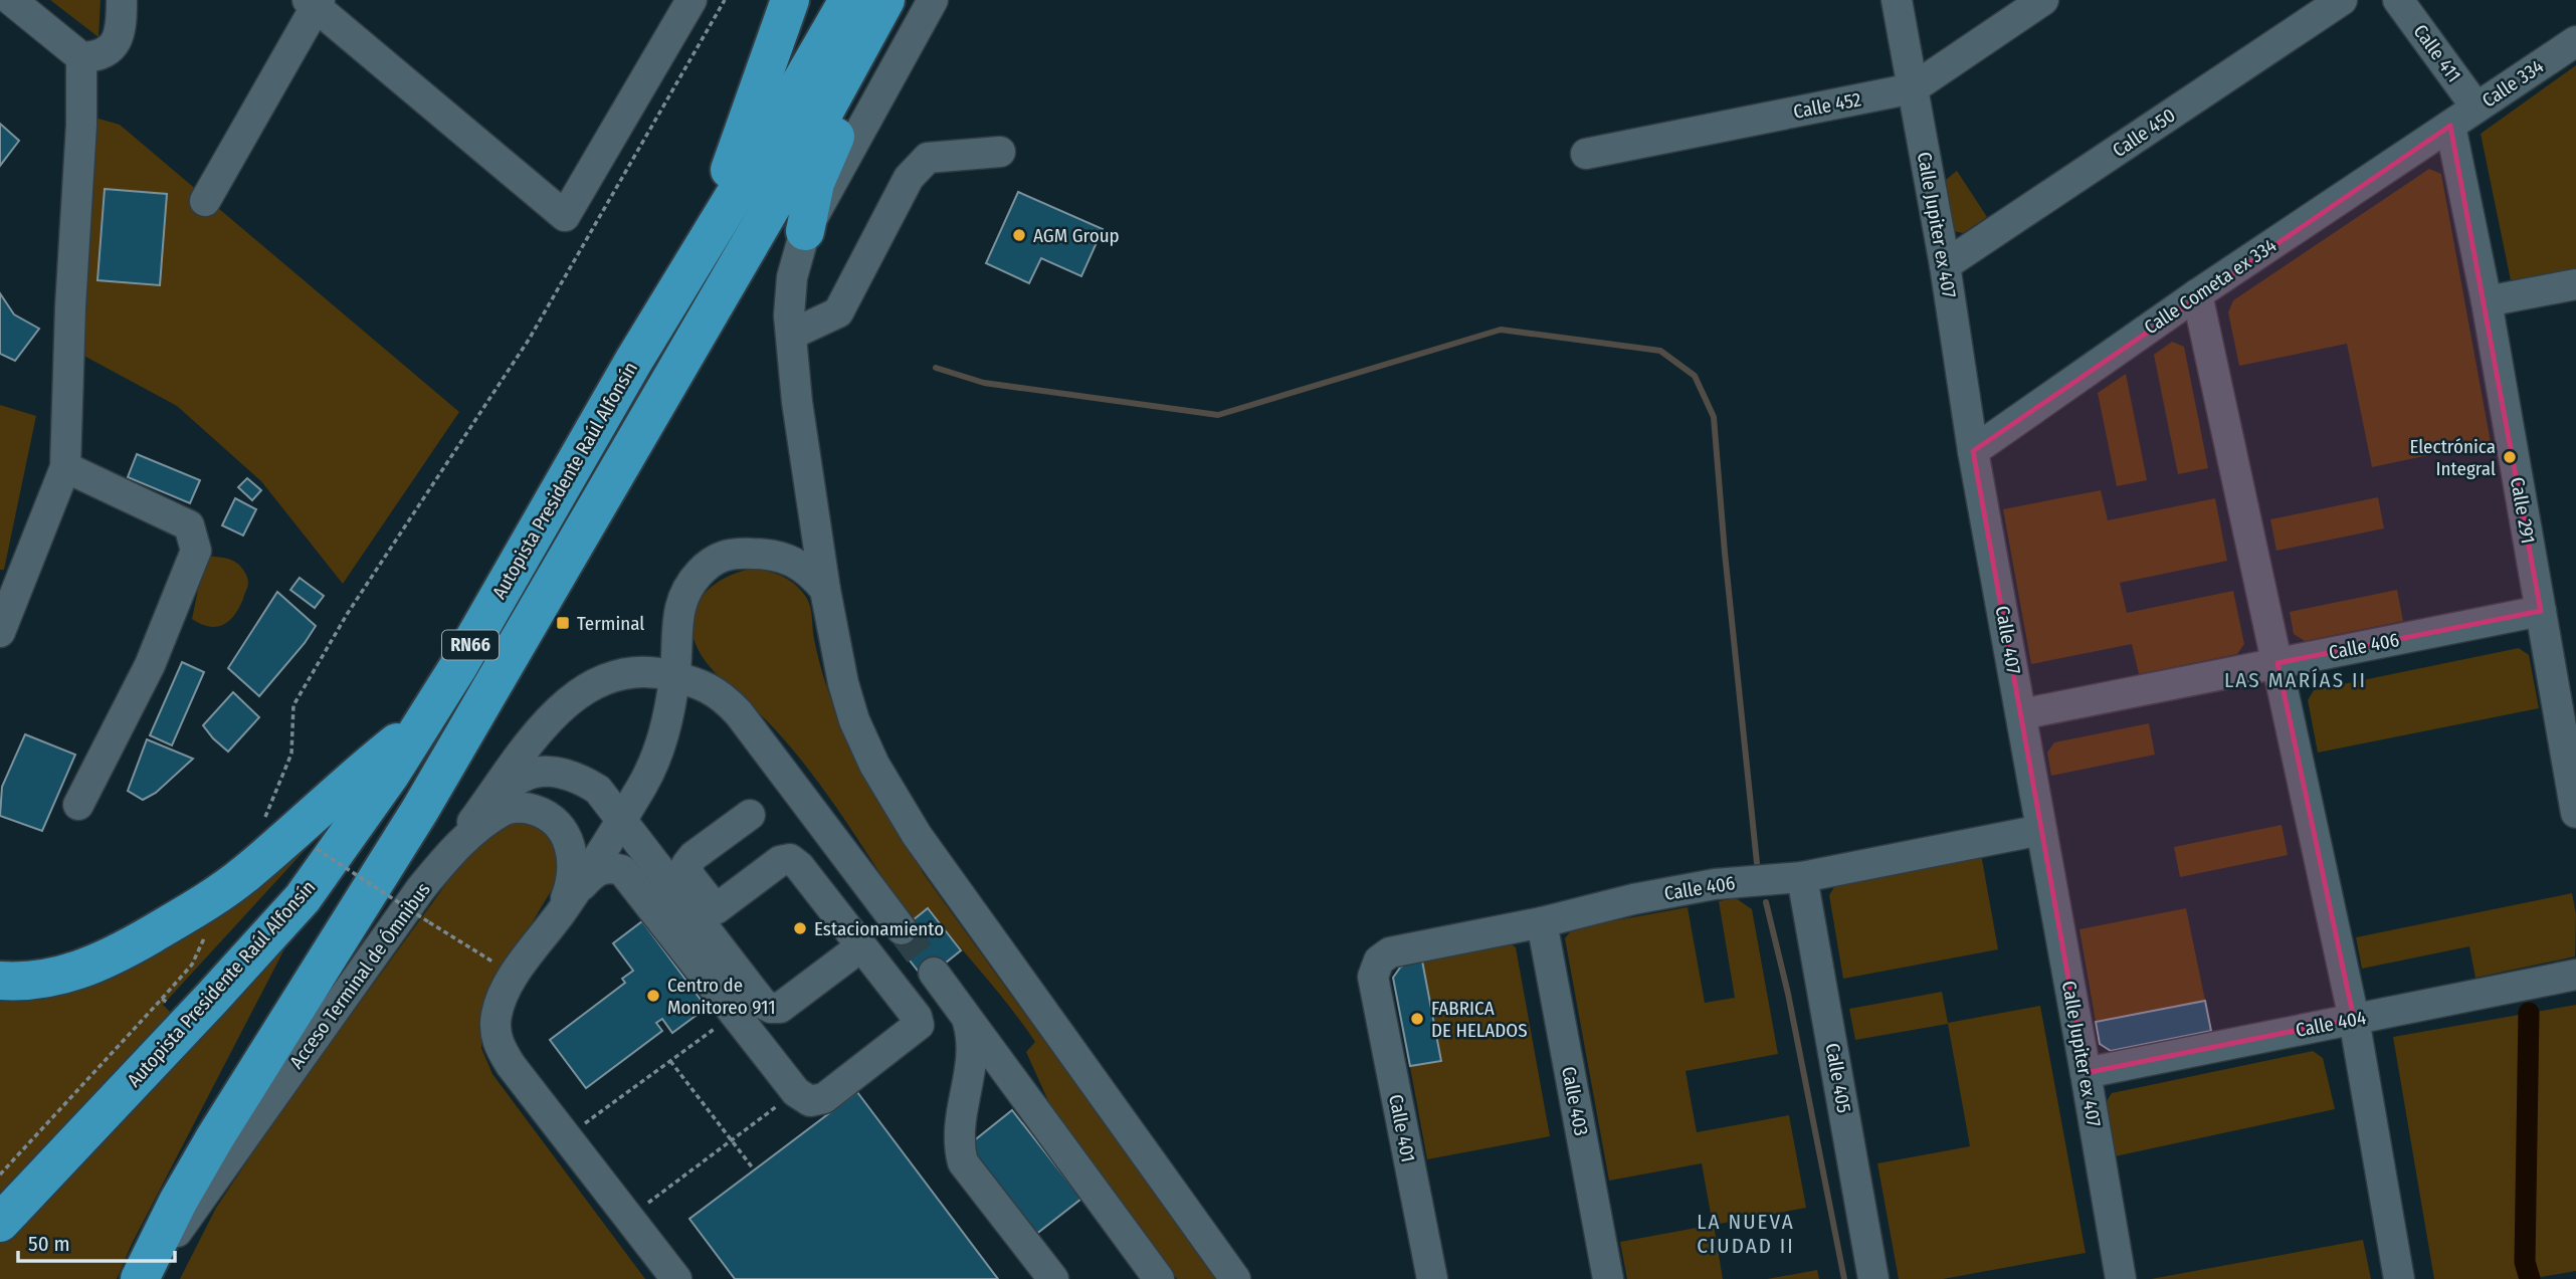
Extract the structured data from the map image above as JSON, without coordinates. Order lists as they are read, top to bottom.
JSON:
{
  "streets": {
    "highway": ["Autopista Presidente Raúl Alfonsín", "RN66"],
    "street": [
      "Calle 411",
      "Calle 334",
      "Calle 452",
      "Calle 450",
      "Calle Jupiter ex 407",
      "Calle Cometa ex 334",
      "Calle 291",
      "Calle 407",
      "Calle 406",
      "Acceso Terminal de Ómnibus",
      "Calle 404",
      "Calle 405",
      "Calle 403",
      "Calle 401"
    ]
  },
  "crossings": [
    ["Calle 411", "Calle 334"],
    ["Calle 334", "Calle Cometa ex 334"],
    ["Calle 334", "Calle 291"],
    ["Calle 452", "Calle Jupiter ex 407"],
    ["Calle 450", "Calle Jupiter ex 407"],
    ["Calle Jupiter ex 407", "Calle Cometa ex 334"],
    ["Calle Jupiter ex 407", "Calle 407"],
    ["Calle Jupiter ex 407", "Calle 406"],
    ["Calle Jupiter ex 407", "Calle 404"],
    ["Calle Cometa ex 334", "Calle 291"],
    ["Calle Cometa ex 334", "Calle 407"],
    ["Autopista Presidente Raúl Alfonsín", "Acceso Terminal de Ómnibus"],
    ["Calle 291", "Calle 406"],
    ["Calle 407", "Calle 406"],
    ["Calle 406", "Calle 405"],
    ["Calle 406", "Calle 403"],
    ["Calle 406", "Calle 401"]
  ],
  "districts": ["LAS MARÍAS II", "LA NUEVA CIUDAD II"],
  "places": {
    "other": [
      "AGM Group",
      "Electrónica Integral",
      "Estacionamiento",
      "Centro de Monitoreo 911",
      "FABRICA DE HELADOS"
    ],
    "transit": ["Terminal"]
  },
  "scale_bar": "50 m"
}
